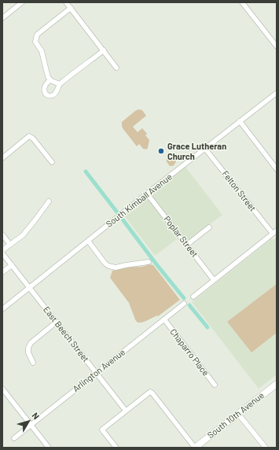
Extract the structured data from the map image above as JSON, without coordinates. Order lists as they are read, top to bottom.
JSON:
{
  "streets": {
    "main road": ["South 10th Avenue"],
    "street": [
      "Felton Street",
      "South Kimball Avenue",
      "Poplar Street",
      "East Beech Street",
      "Chaparro Place",
      "Arlington Avenue"
    ]
  },
  "crossings": [
    ["Felton Street", "South Kimball Avenue"],
    ["South Kimball Avenue", "Poplar Street"],
    ["South Kimball Avenue", "East Beech Street"],
    ["East Beech Street", "Arlington Avenue"],
    ["Chaparro Place", "Arlington Avenue"]
  ],
  "places": ["Grace Lutheran Church"],
  "north": "top right"
}
